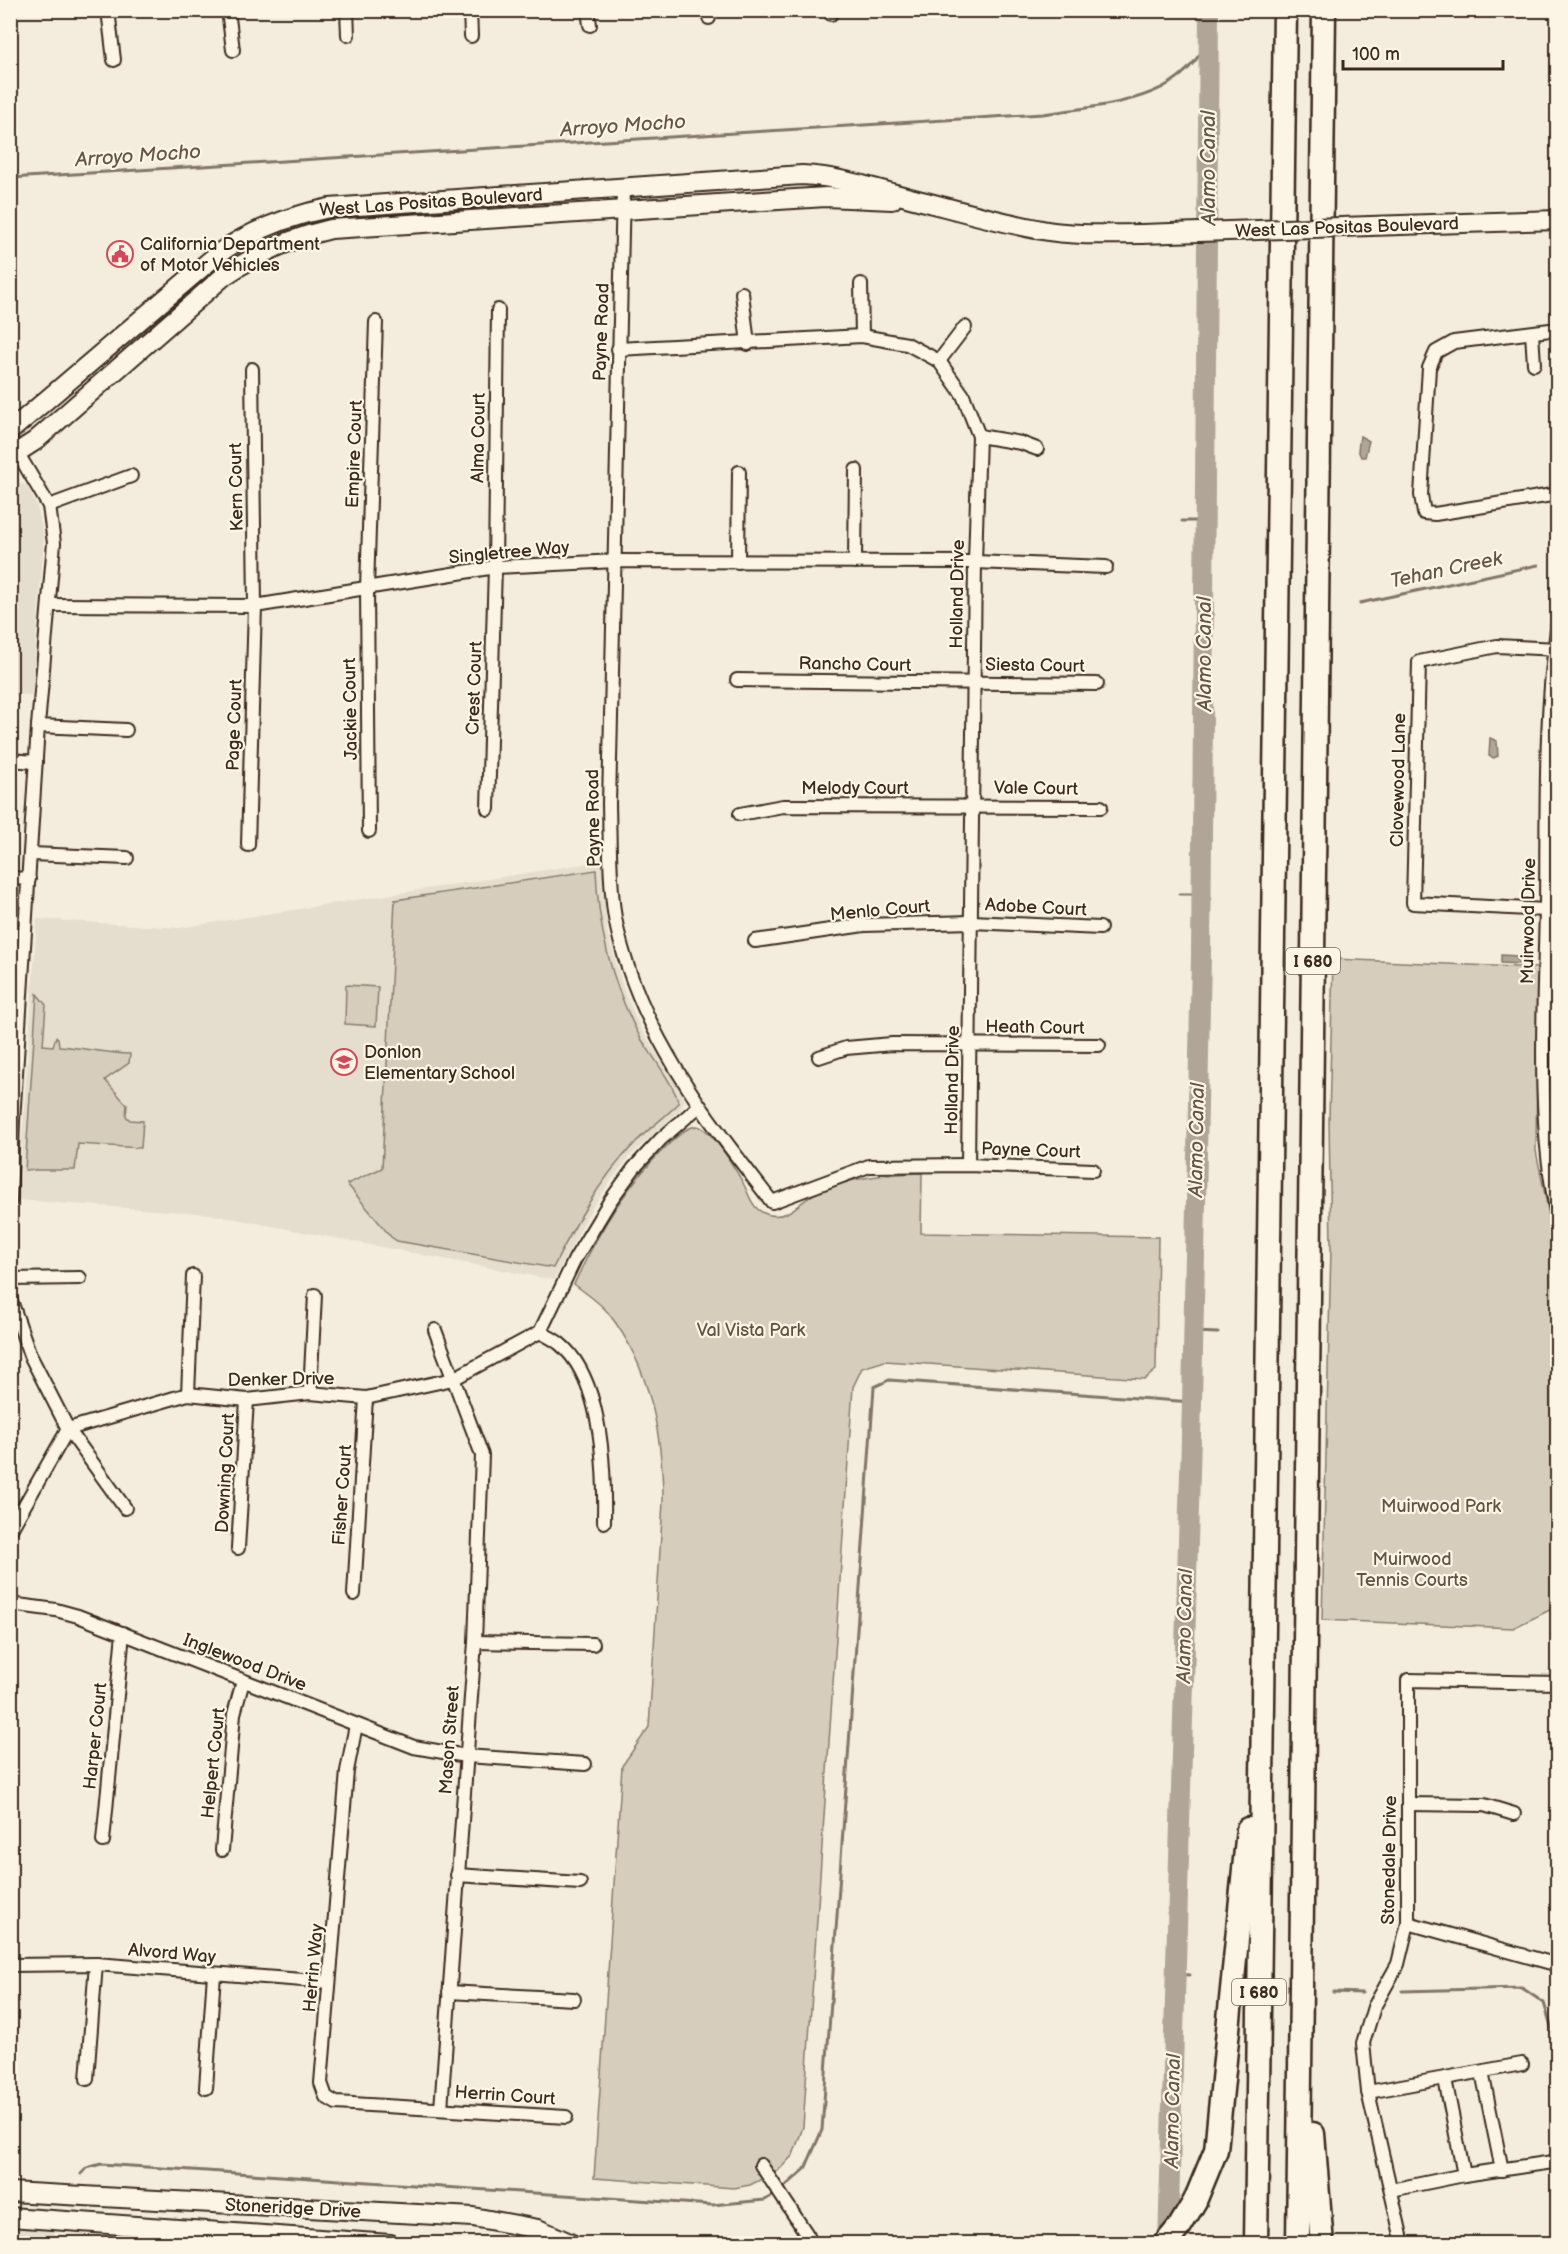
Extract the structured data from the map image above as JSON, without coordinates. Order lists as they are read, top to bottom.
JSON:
{
  "streets": {
    "highway": ["I 680"],
    "main road": ["West Las Positas Boulevard", "Stoneridge Drive"],
    "street": [
      "Payne Road",
      "Alma Court",
      "Empire Court",
      "Kern Court",
      "Singletree Way",
      "Holland Drive",
      "Rancho Court",
      "Siesta Court",
      "Crest Court",
      "Jackie Court",
      "Page Court",
      "Clovewood Lane",
      "Melody Court",
      "Vale Court",
      "Adobe Court",
      "Menlo Court",
      "Muirwood Drive",
      "Heath Court",
      "Payne Court",
      "Denker Drive",
      "Downing Court",
      "Fisher Court",
      "Inglewood Drive",
      "Harper Court",
      "Mason Street",
      "Helpert Court",
      "Stonedale Drive",
      "Alvord Way",
      "Herrin Way",
      "Herrin Court"
    ]
  },
  "crossings": [
    ["West Las Positas Boulevard", "Payne Road"],
    ["Payne Road", "Singletree Way"],
    ["Payne Road", "Holland Drive"],
    ["Payne Road", "Payne Court"],
    ["Alma Court", "Singletree Way"],
    ["Alma Court", "Crest Court"],
    ["Empire Court", "Singletree Way"],
    ["Empire Court", "Jackie Court"],
    ["Kern Court", "Singletree Way"],
    ["Kern Court", "Page Court"],
    ["Singletree Way", "Holland Drive"],
    ["Singletree Way", "Crest Court"],
    ["Singletree Way", "Jackie Court"],
    ["Singletree Way", "Page Court"],
    ["Holland Drive", "Rancho Court"],
    ["Holland Drive", "Siesta Court"],
    ["Holland Drive", "Melody Court"],
    ["Holland Drive", "Vale Court"],
    ["Holland Drive", "Adobe Court"],
    ["Holland Drive", "Menlo Court"],
    ["Holland Drive", "Heath Court"],
    ["Holland Drive", "Payne Court"],
    ["Rancho Court", "Siesta Court"],
    ["Clovewood Lane", "Muirwood Drive"],
    ["Melody Court", "Vale Court"],
    ["Adobe Court", "Menlo Court"],
    ["Denker Drive", "Downing Court"],
    ["Denker Drive", "Fisher Court"],
    ["Denker Drive", "Mason Street"],
    ["Inglewood Drive", "Harper Court"],
    ["Inglewood Drive", "Mason Street"],
    ["Inglewood Drive", "Helpert Court"],
    ["Inglewood Drive", "Herrin Way"],
    ["Mason Street", "Herrin Way"],
    ["Mason Street", "Herrin Court"],
    ["Alvord Way", "Herrin Way"],
    ["Herrin Way", "Herrin Court"]
  ],
  "water": ["Arroyo Mocho", "Alamo Canal", "Tehan Creek"],
  "parks": ["Val Vista Park", "Muirwood Park", "Muirwood Tennis Courts"],
  "places": {
    "public building": ["California Department of Motor Vehicles"],
    "school or university": ["Donlon Elementary School"]
  },
  "scale_bar": "100 m"
}
